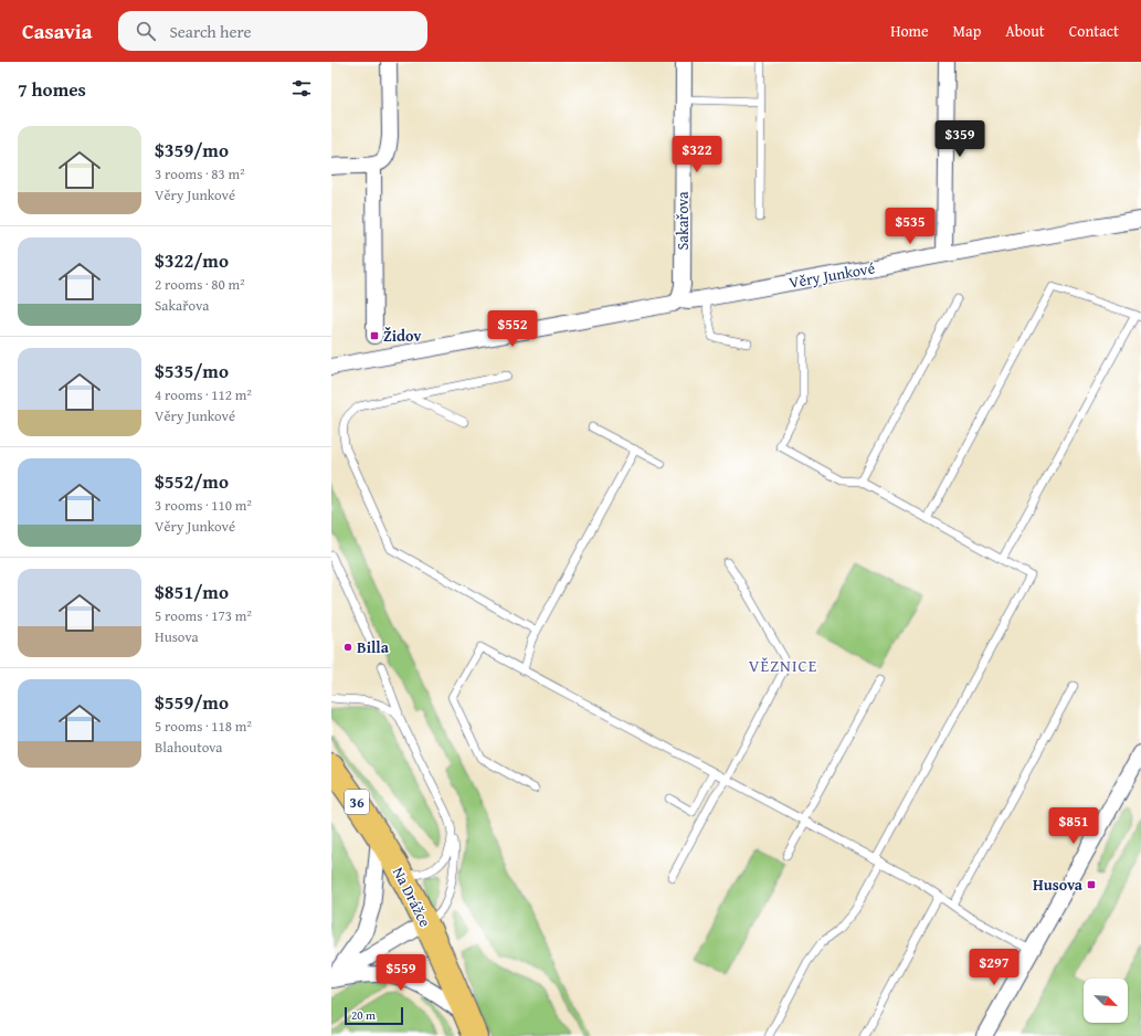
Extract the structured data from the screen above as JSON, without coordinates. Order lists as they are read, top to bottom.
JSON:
{
  "streets": {
    "main road": ["36", "Na Drážce"],
    "street": ["Sakařova", "Věry Junkové"]
  },
  "crossings": [
    ["Sakařova", "Věry Junkové"]
  ],
  "districts": ["VĚZNICE"],
  "places": {
    "transit": ["Židov", "Husova"],
    "other": ["Billa"]
  },
  "scale_bar": "20 m",
  "north": "bottom right",
  "page": {
    "header": "Casavia",
    "search": "Search here",
    "nav": [
      "Home",
      "Map",
      "About",
      "Contact"
    ],
    "heading": "7 homes",
    "list": [
      {
        "name": "$359/mo",
        "note": "3 rooms · 83 m² · Věry Junkové"
      },
      {
        "name": "$322/mo",
        "note": "2 rooms · 80 m² · Sakařova"
      },
      {
        "name": "$535/mo",
        "note": "4 rooms · 112 m² · Věry Junkové"
      },
      {
        "name": "$552/mo",
        "note": "3 rooms · 110 m² · Věry Junkové"
      },
      {
        "name": "$851/mo",
        "note": "5 rooms · 173 m² · Husova"
      },
      {
        "name": "$559/mo",
        "note": "5 rooms · 118 m² · Blahoutova"
      }
    ],
    "price": [
      "$359",
      "$322",
      "$535",
      "$552",
      "$851",
      "$297",
      "$559"
    ],
    "scale": "20 m"
  }
}
